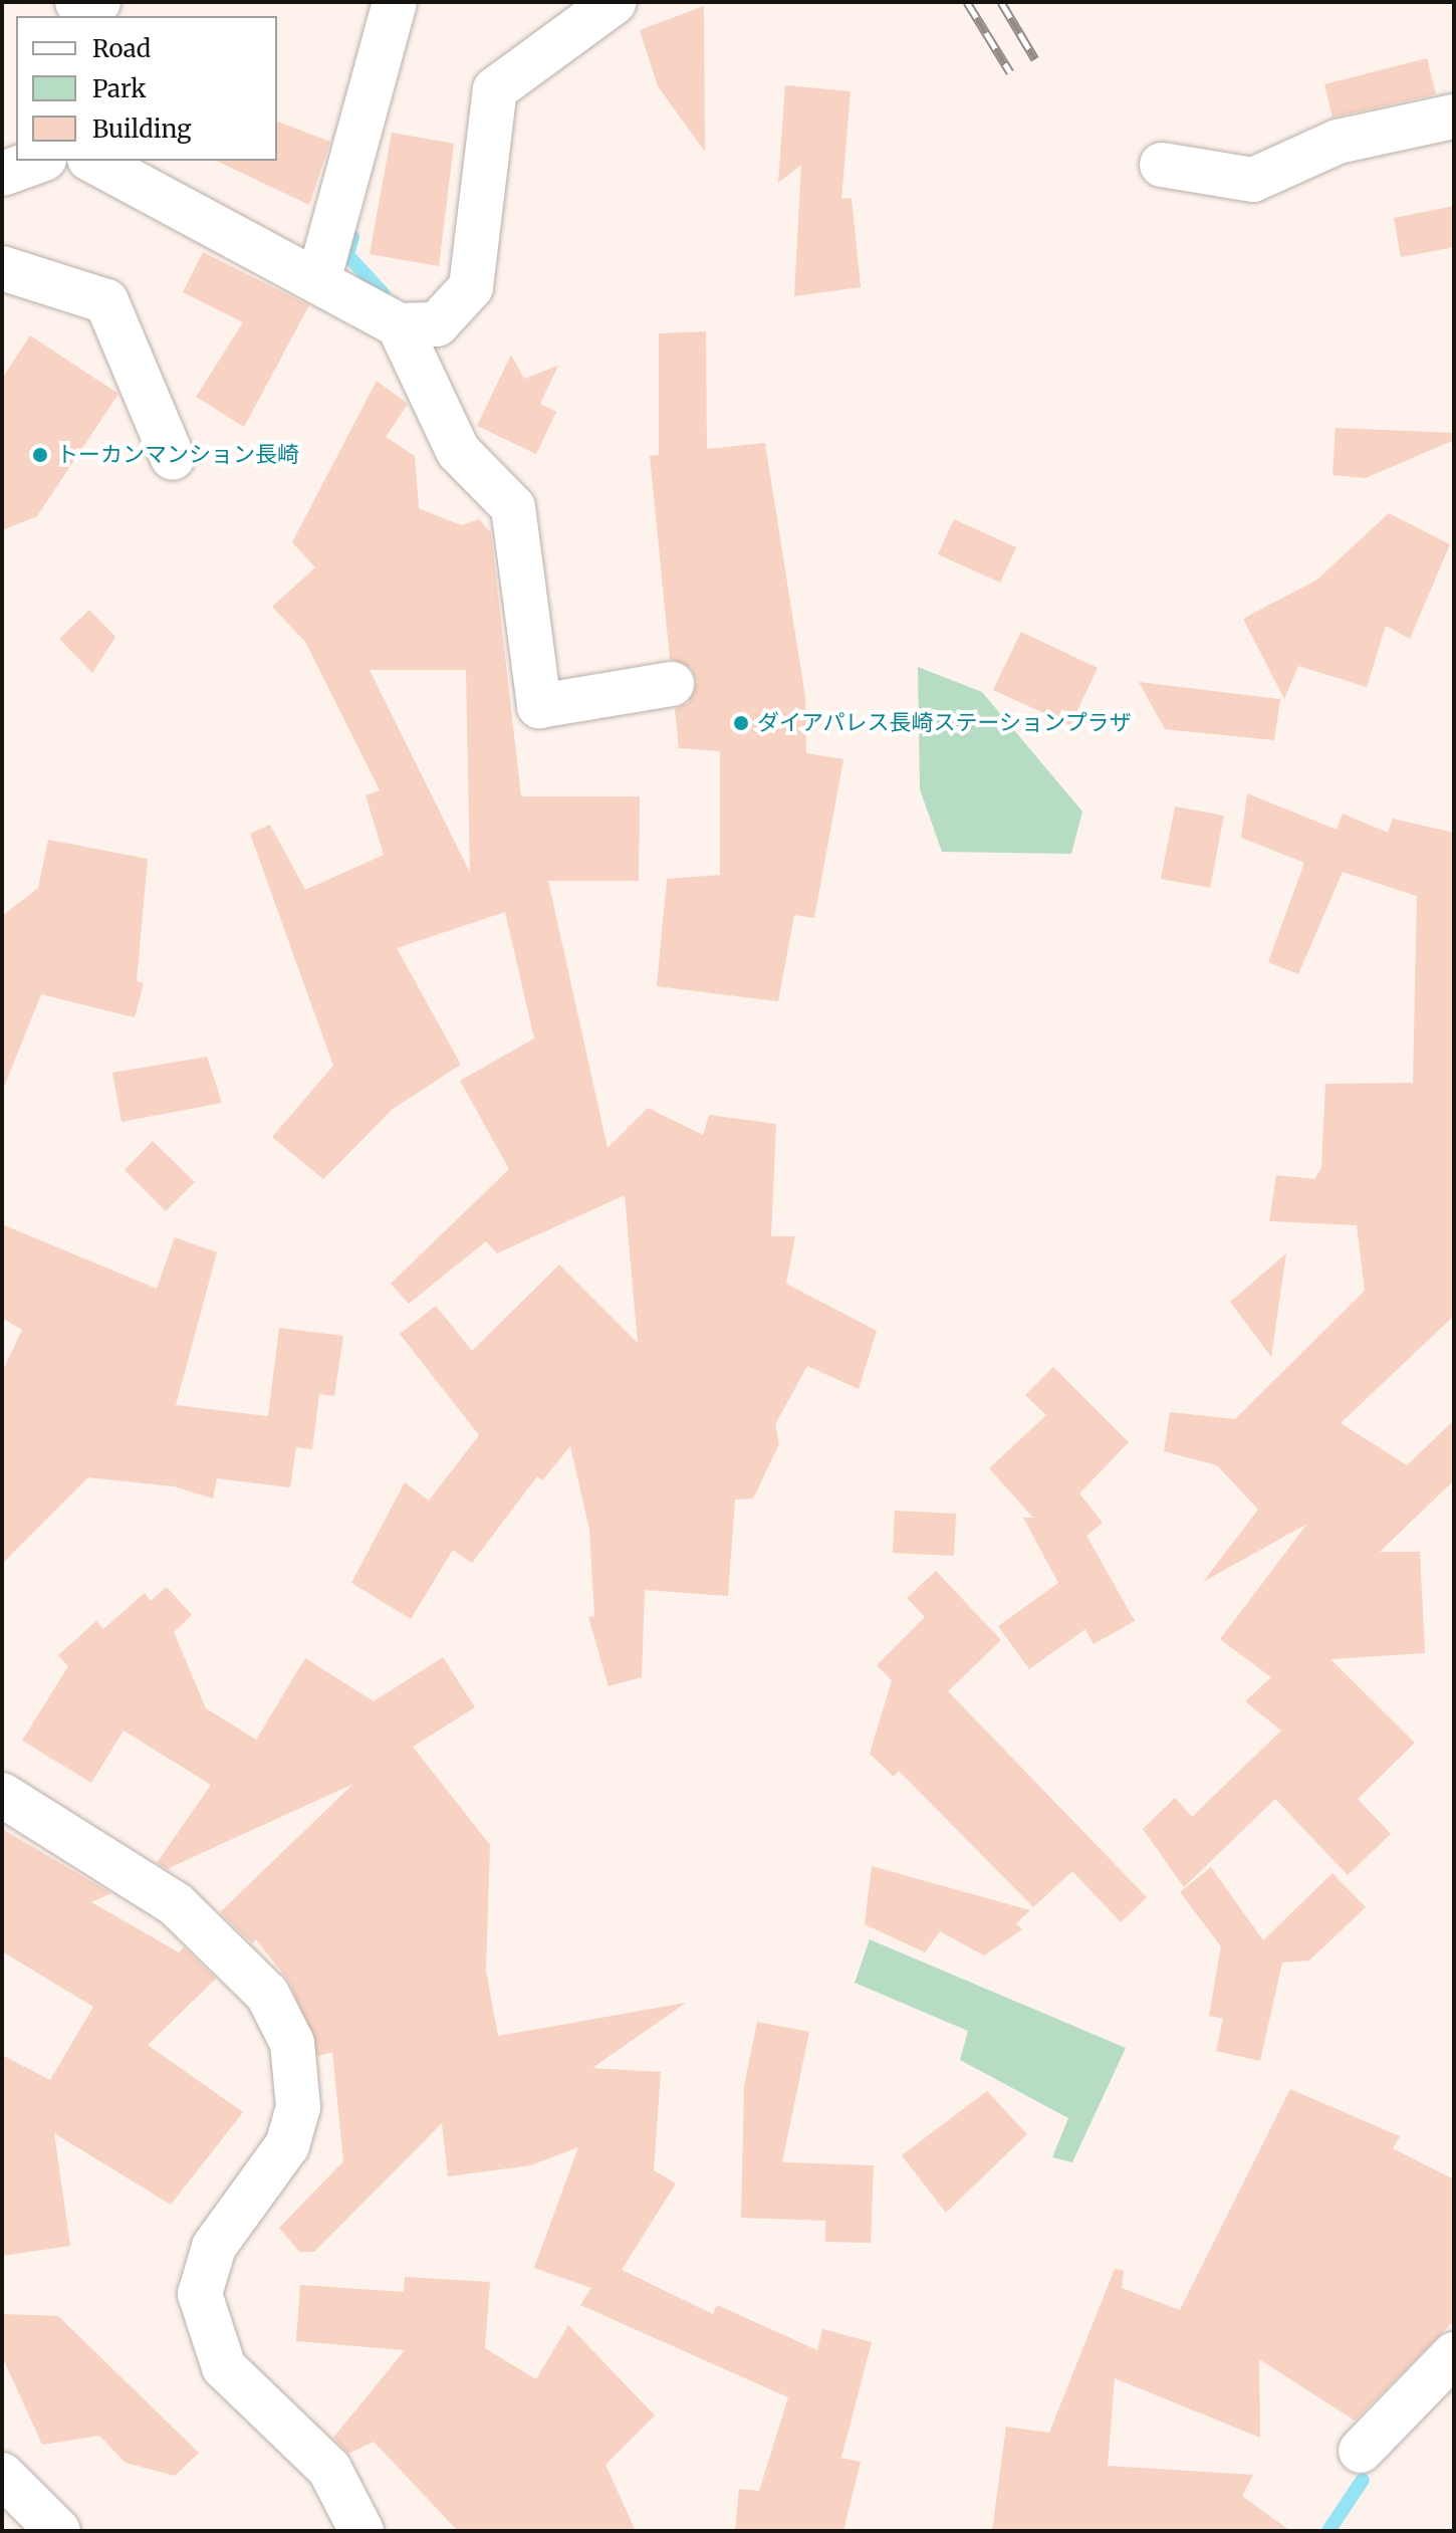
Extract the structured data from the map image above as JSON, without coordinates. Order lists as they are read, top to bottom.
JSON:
{
  "places": ["トーカンマンション長崎", "ダイアパレス長崎ステーションプラザ"],
  "legend": ["Road", "Park", "Building"]
}
